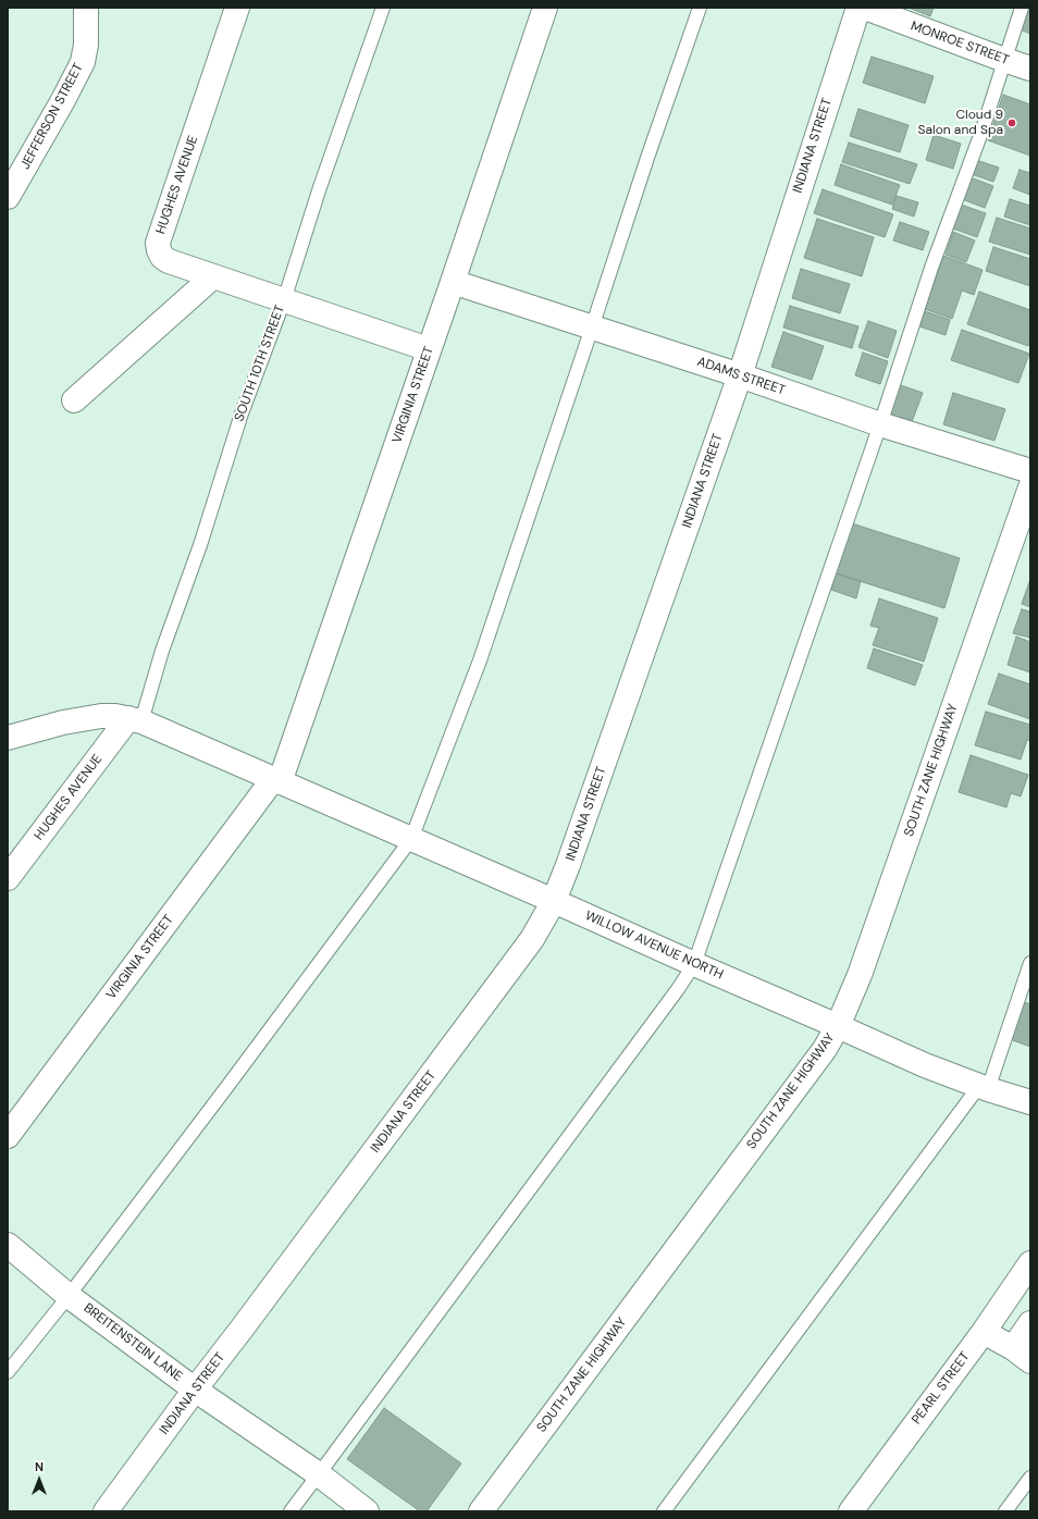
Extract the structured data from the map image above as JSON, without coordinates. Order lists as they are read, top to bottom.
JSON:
{
  "streets": {
    "street": [
      "MONROE STREET",
      "JEFFERSON STREET",
      "INDIANA STREET",
      "HUGHES AVENUE",
      "ADAMS STREET",
      "VIRGINIA STREET",
      "SOUTH ZANE HIGHWAY",
      "WILLOW AVENUE NORTH",
      "BREITENSTEIN LANE",
      "PEARL STREET"
    ],
    "lane": ["SOUTH 10TH STREET"]
  },
  "crossings": [
    ["INDIANA STREET", "ADAMS STREET"],
    ["INDIANA STREET", "WILLOW AVENUE NORTH"],
    ["INDIANA STREET", "BREITENSTEIN LANE"],
    ["HUGHES AVENUE", "SOUTH 10TH STREET"],
    ["HUGHES AVENUE", "WILLOW AVENUE NORTH"],
    ["SOUTH 10TH STREET", "WILLOW AVENUE NORTH"],
    ["ADAMS STREET", "VIRGINIA STREET"],
    ["VIRGINIA STREET", "WILLOW AVENUE NORTH"],
    ["SOUTH ZANE HIGHWAY", "WILLOW AVENUE NORTH"]
  ],
  "places": ["Cloud 9 Salon and Spa"],
  "north": "top"
}
